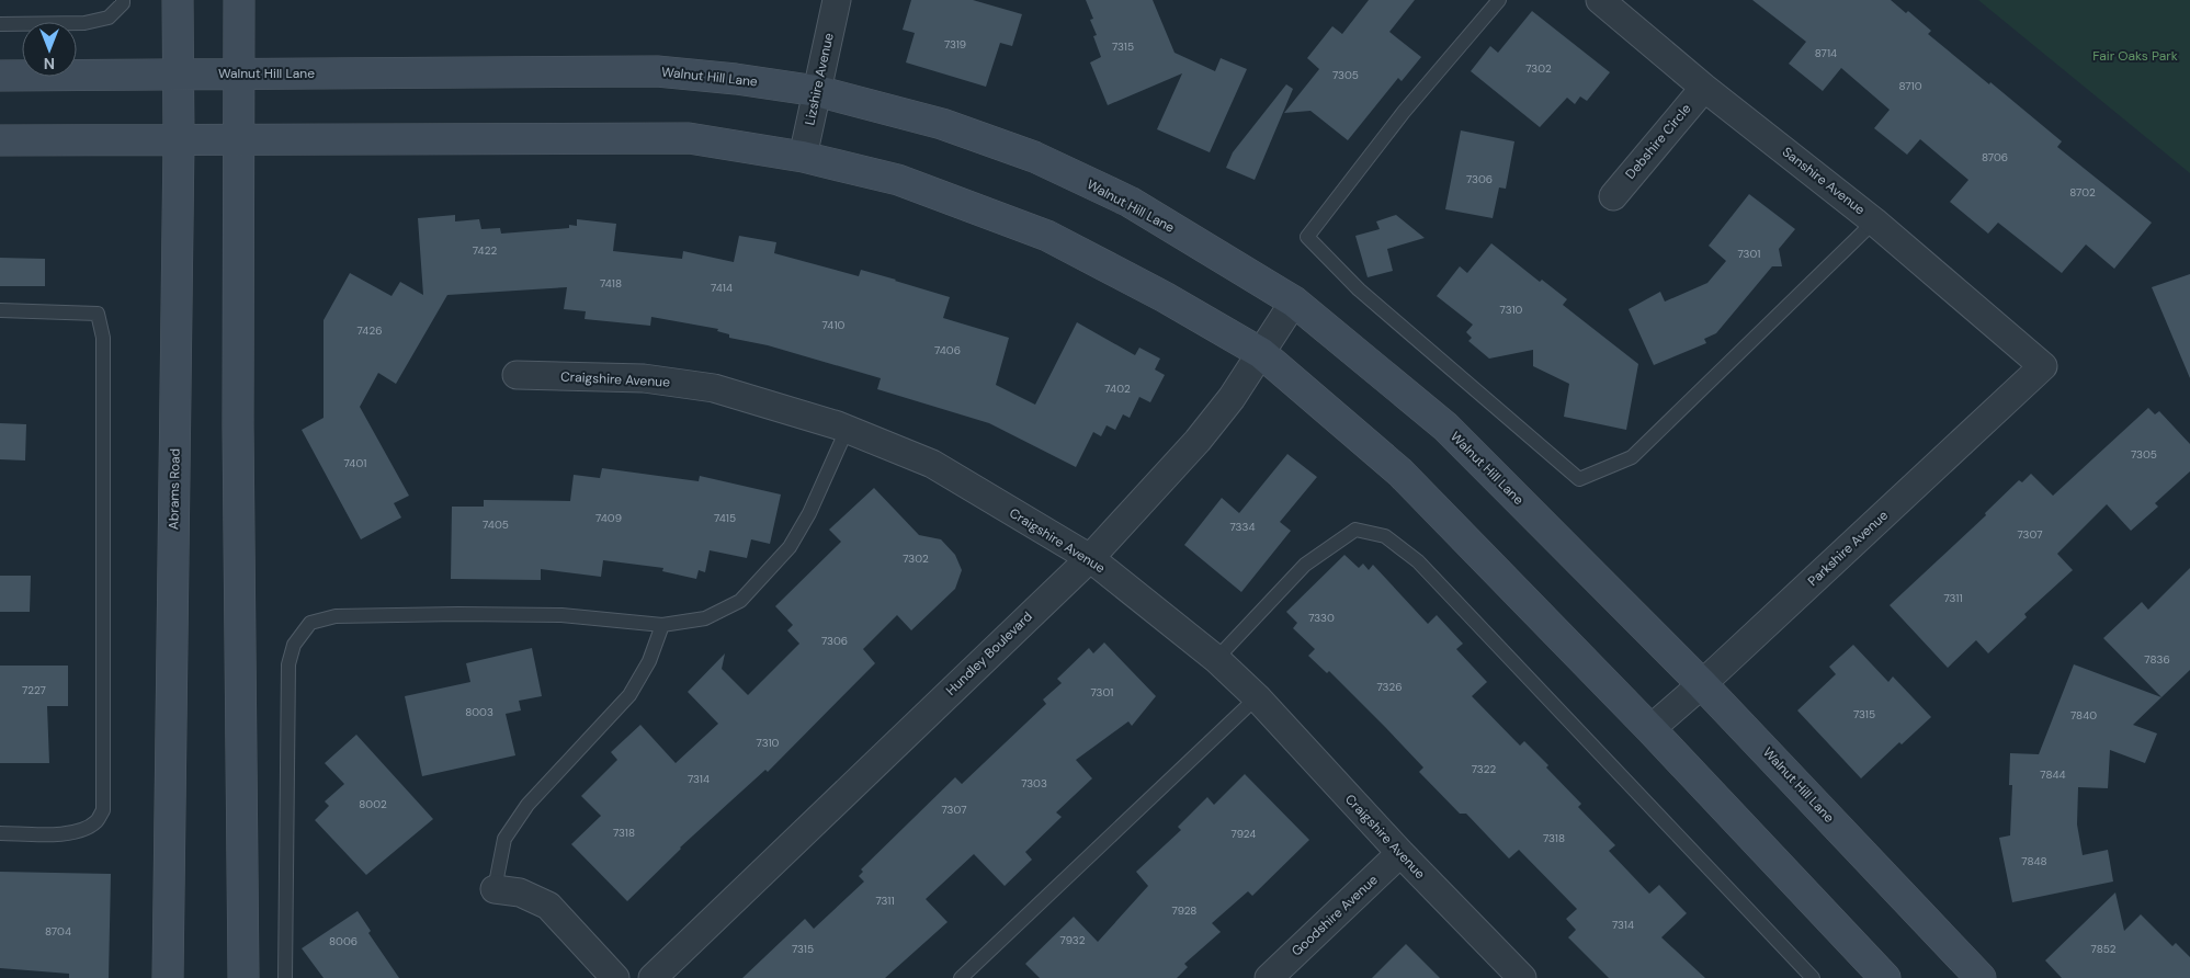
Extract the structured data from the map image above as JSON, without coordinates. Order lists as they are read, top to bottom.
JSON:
{
  "streets": {
    "main road": ["Walnut Hill Lane", "Abrams Road"],
    "street": [
      "Lizshire Avenue",
      "Debshire Circle",
      "Sanshire Avenue",
      "Craigshire Avenue",
      "Parkshire Avenue",
      "Hundley Boulevard",
      "Goodshire Avenue"
    ]
  },
  "crossings": [
    ["Walnut Hill Lane", "Lizshire Avenue"],
    ["Walnut Hill Lane", "Abrams Road"],
    ["Walnut Hill Lane", "Parkshire Avenue"],
    ["Walnut Hill Lane", "Hundley Boulevard"],
    ["Debshire Circle", "Sanshire Avenue"],
    ["Sanshire Avenue", "Parkshire Avenue"],
    ["Craigshire Avenue", "Hundley Boulevard"],
    ["Craigshire Avenue", "Goodshire Avenue"]
  ],
  "parks": ["Fair Oaks Park"],
  "house_numbers": [
    "7319",
    "7315",
    "8714",
    "7302",
    "7305",
    "8710",
    "8706",
    "7306",
    "8702",
    "7422",
    "7301",
    "7418",
    "7414",
    "7310",
    "7410",
    "7426",
    "7406",
    "7402",
    "7305",
    "7401",
    "7409",
    "7415",
    "7405",
    "7334",
    "7307",
    "7302",
    "7311",
    "7330",
    "7306",
    "7836",
    "7326",
    "7227",
    "7301",
    "8003",
    "7315",
    "7840",
    "7310",
    "7322",
    "7844",
    "7314",
    "7303",
    "8002",
    "7307",
    "7318",
    "7924",
    "7318",
    "7848",
    "7311",
    "7928",
    "7314",
    "8704",
    "7932",
    "8006",
    "7315",
    "7852"
  ],
  "north": "bottom"
}
